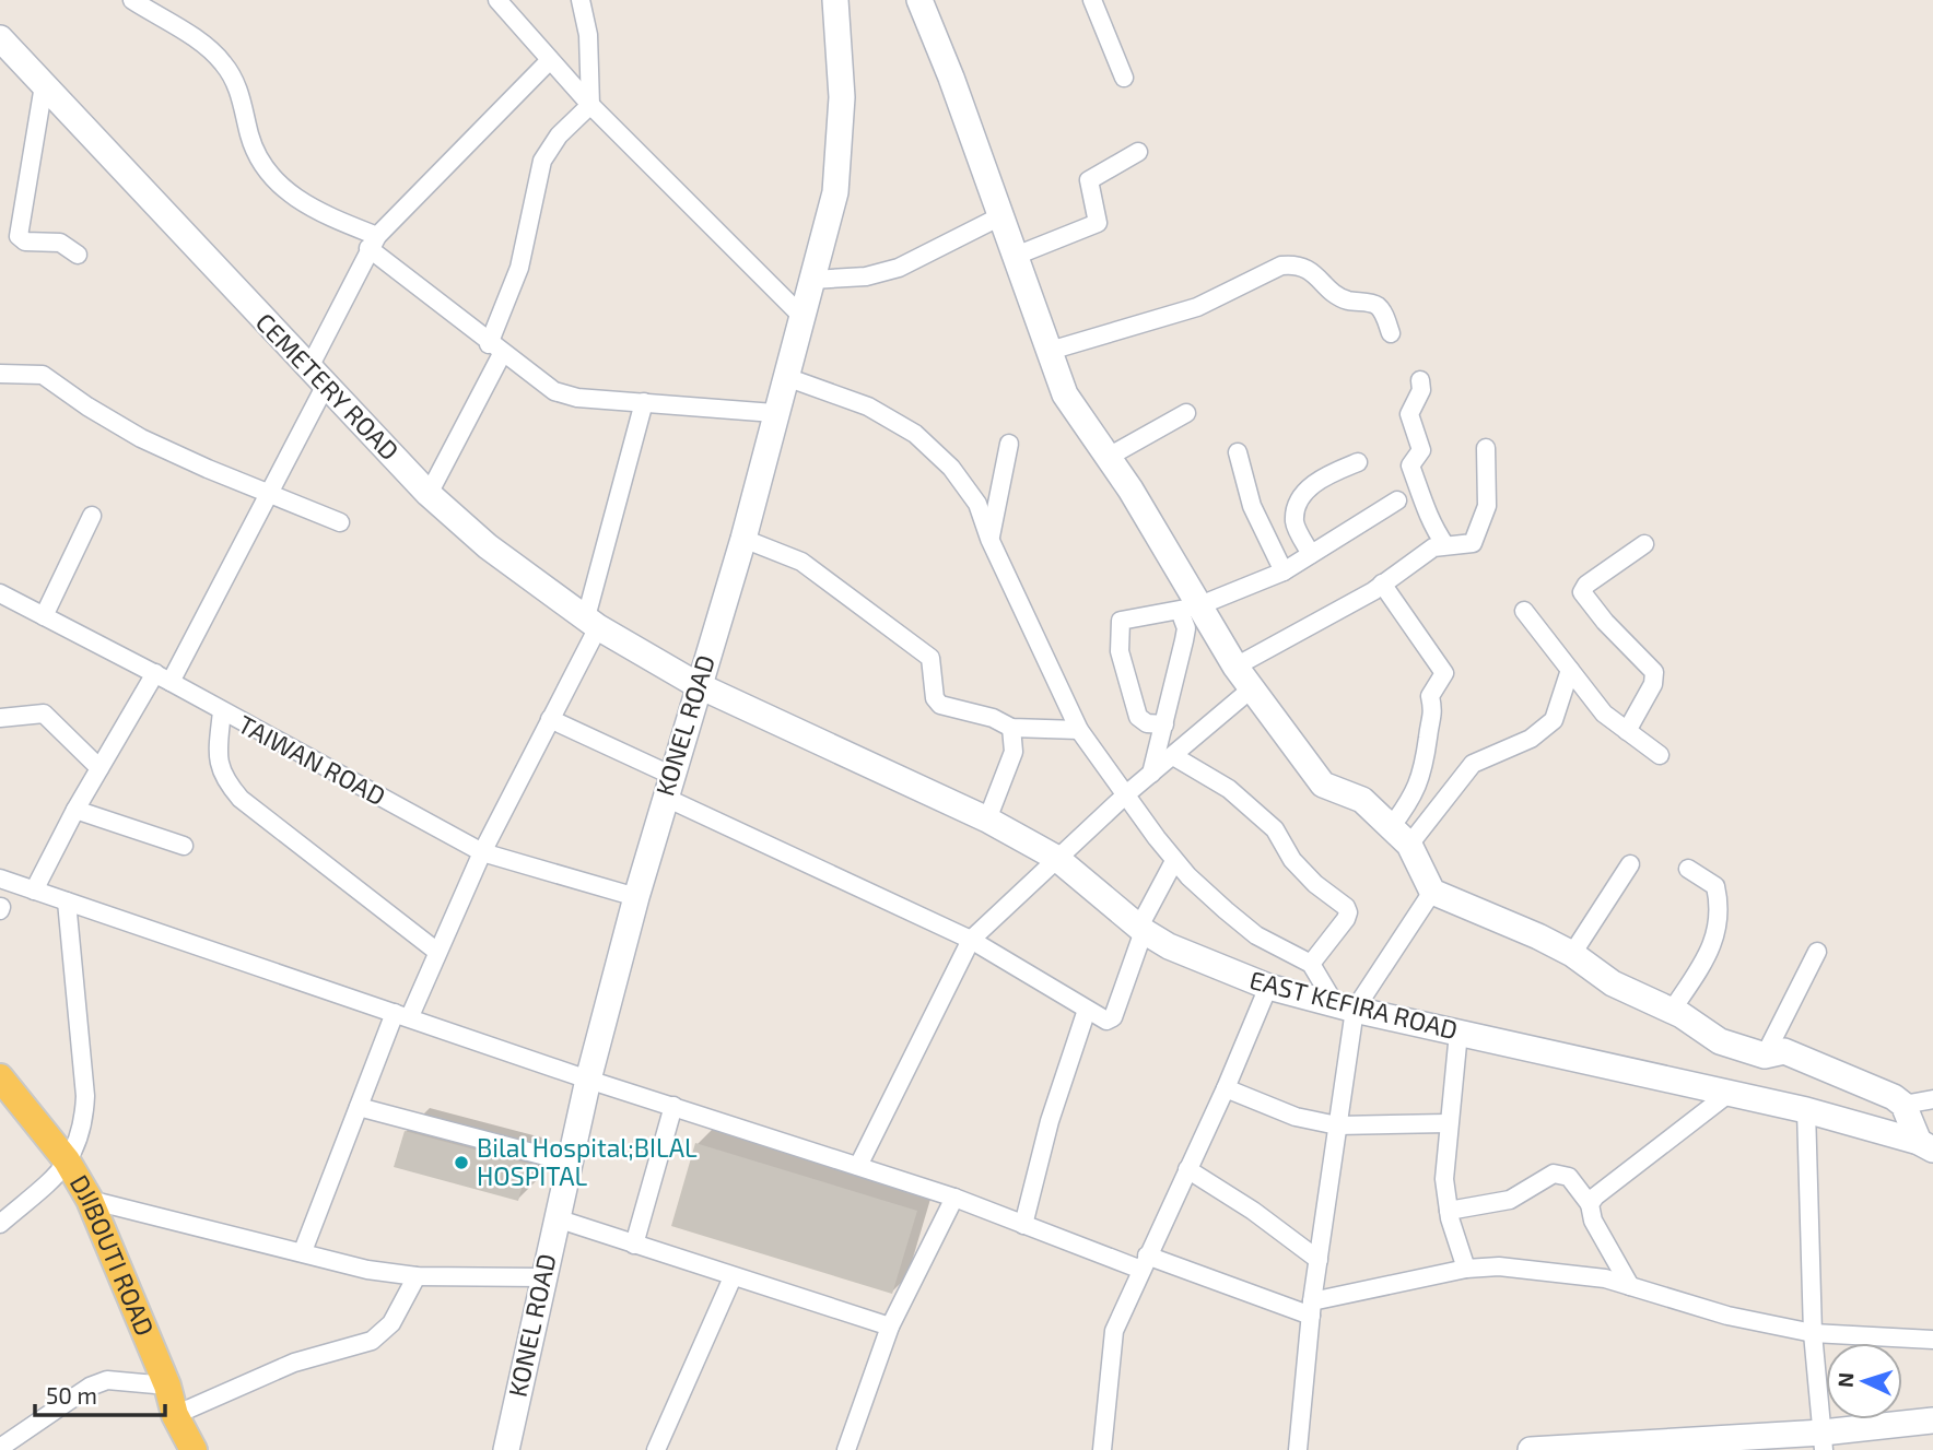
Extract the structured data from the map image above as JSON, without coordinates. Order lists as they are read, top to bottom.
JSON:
{
  "streets": {
    "main road": [
      "CEMETERY ROAD",
      "KONEL ROAD",
      "EAST KEFIRA ROAD",
      "DJIBOUTI ROAD"
    ],
    "street": ["TAIWAN ROAD"]
  },
  "crossings": [
    ["CEMETERY ROAD", "KONEL ROAD"],
    ["CEMETERY ROAD", "EAST KEFIRA ROAD"],
    ["KONEL ROAD", "TAIWAN ROAD"],
    ["KONEL ROAD", "EAST KEFIRA ROAD"]
  ],
  "places": ["Bilal Hospital;BILAL HOSPITAL"],
  "scale_bar": "50 m",
  "north": "left"
}
